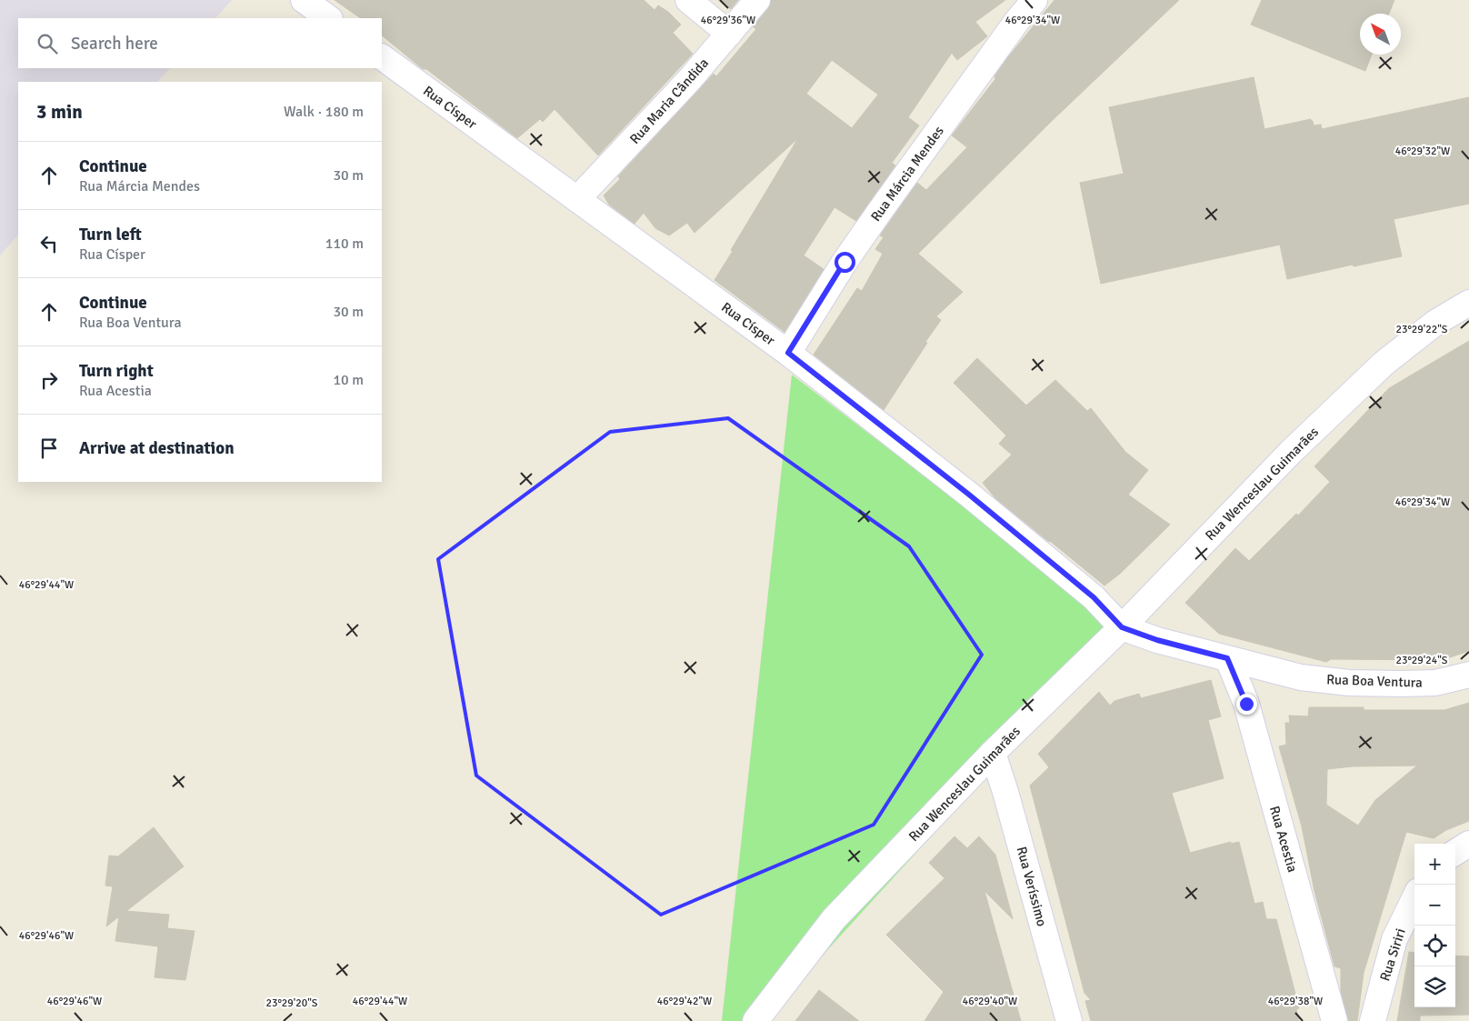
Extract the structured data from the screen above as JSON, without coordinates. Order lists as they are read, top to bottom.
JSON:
{
  "streets": {
    "street": [
      "Rua Maria Cândida",
      "Rua Císper",
      "Rua Márcia Mendes",
      "Rua Wenceslau Guimarães",
      "Rua Boa Ventura",
      "Rua Acestia",
      "Rua Veríssimo",
      "Rua Siriri"
    ]
  },
  "crossings": [
    ["Rua Maria Cândida", "Rua Císper"],
    ["Rua Císper", "Rua Márcia Mendes"],
    ["Rua Císper", "Rua Wenceslau Guimarães"],
    ["Rua Císper", "Rua Boa Ventura"],
    ["Rua Wenceslau Guimarães", "Rua Boa Ventura"],
    ["Rua Wenceslau Guimarães", "Rua Veríssimo"],
    ["Rua Boa Ventura", "Rua Acestia"]
  ],
  "north": "top left",
  "page": {
    "search": "Search here",
    "heading": ["3 min", "Walk · 180 m"],
    "list": [
      ["Continue", "Rua Márcia Mendes", "30 m"],
      ["Turn left", "Rua Císper", "110 m"],
      ["Continue", "Rua Boa Ventura", "30 m"],
      ["Turn right", "Rua Acestia", "10 m"],
      "Arrive at destination"
    ],
    "map_buttons": ["+", "−"]
  },
  "coordinates": [
    "46°29'36\"W",
    "46°29'34\"W",
    "46°29'32\"W",
    "23°29'22\"S",
    "46°29'44\"W",
    "23°29'24\"S",
    "46°29'46\"W",
    "46°29'42\"W",
    "46°29'40\"W",
    "46°29'38\"W",
    "23°29'20\"S"
  ]
}
